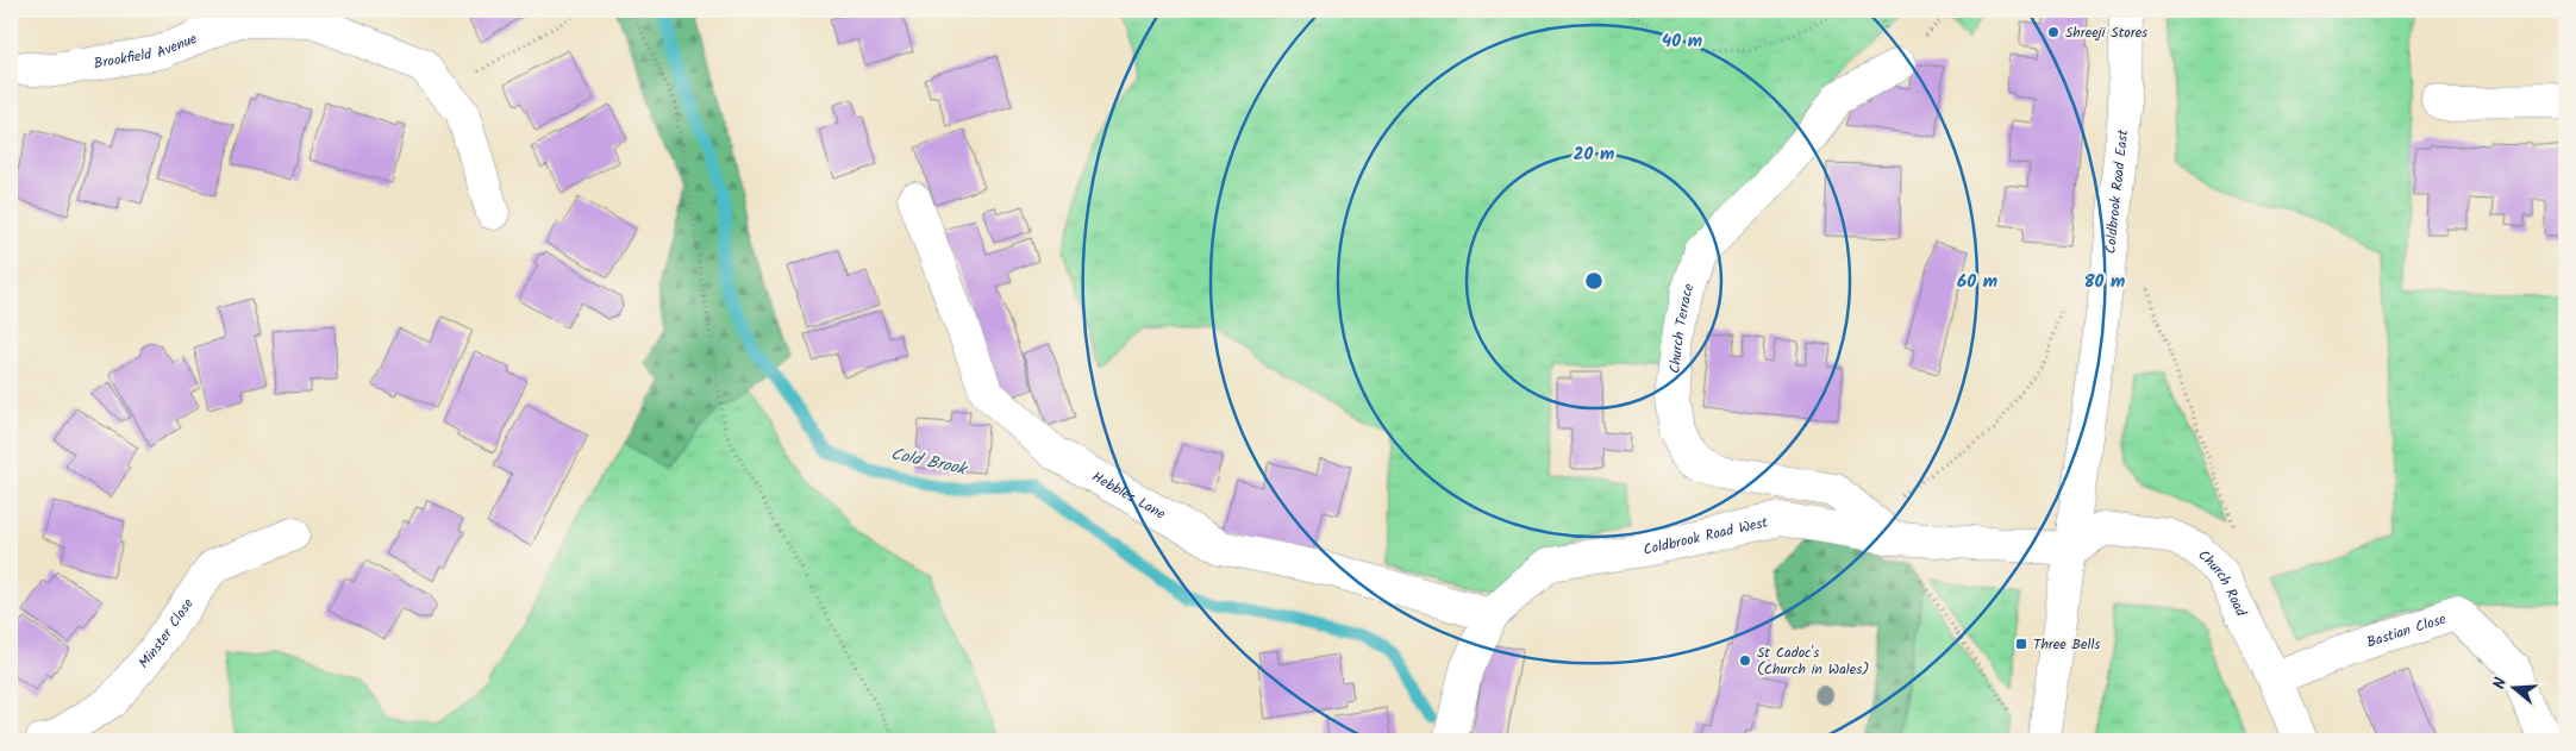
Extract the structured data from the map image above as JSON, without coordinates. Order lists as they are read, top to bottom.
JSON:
{
  "streets": {
    "street": [
      "Brookfield Avenue",
      "Coldbrook Road East",
      "Church Terrace",
      "Hebbles Lane",
      "Coldbrook Road West",
      "Church Road",
      "Bastian Close",
      "Minster Close"
    ]
  },
  "crossings": [
    ["Coldbrook Road East", "Coldbrook Road West"],
    ["Coldbrook Road East", "Church Road"],
    ["Church Terrace", "Coldbrook Road West"],
    ["Hebbles Lane", "Coldbrook Road West"],
    ["Coldbrook Road West", "Church Road"],
    ["Church Road", "Bastian Close"]
  ],
  "water": ["Cold Brook"],
  "places": {
    "other": ["Shreeji Stores", "St Cadoc's (Church in Wales)"],
    "transit": ["Three Bells"]
  },
  "north": "left",
  "rings": [
    "40 m",
    "20 m",
    "60 m",
    "80 m"
  ]
}
